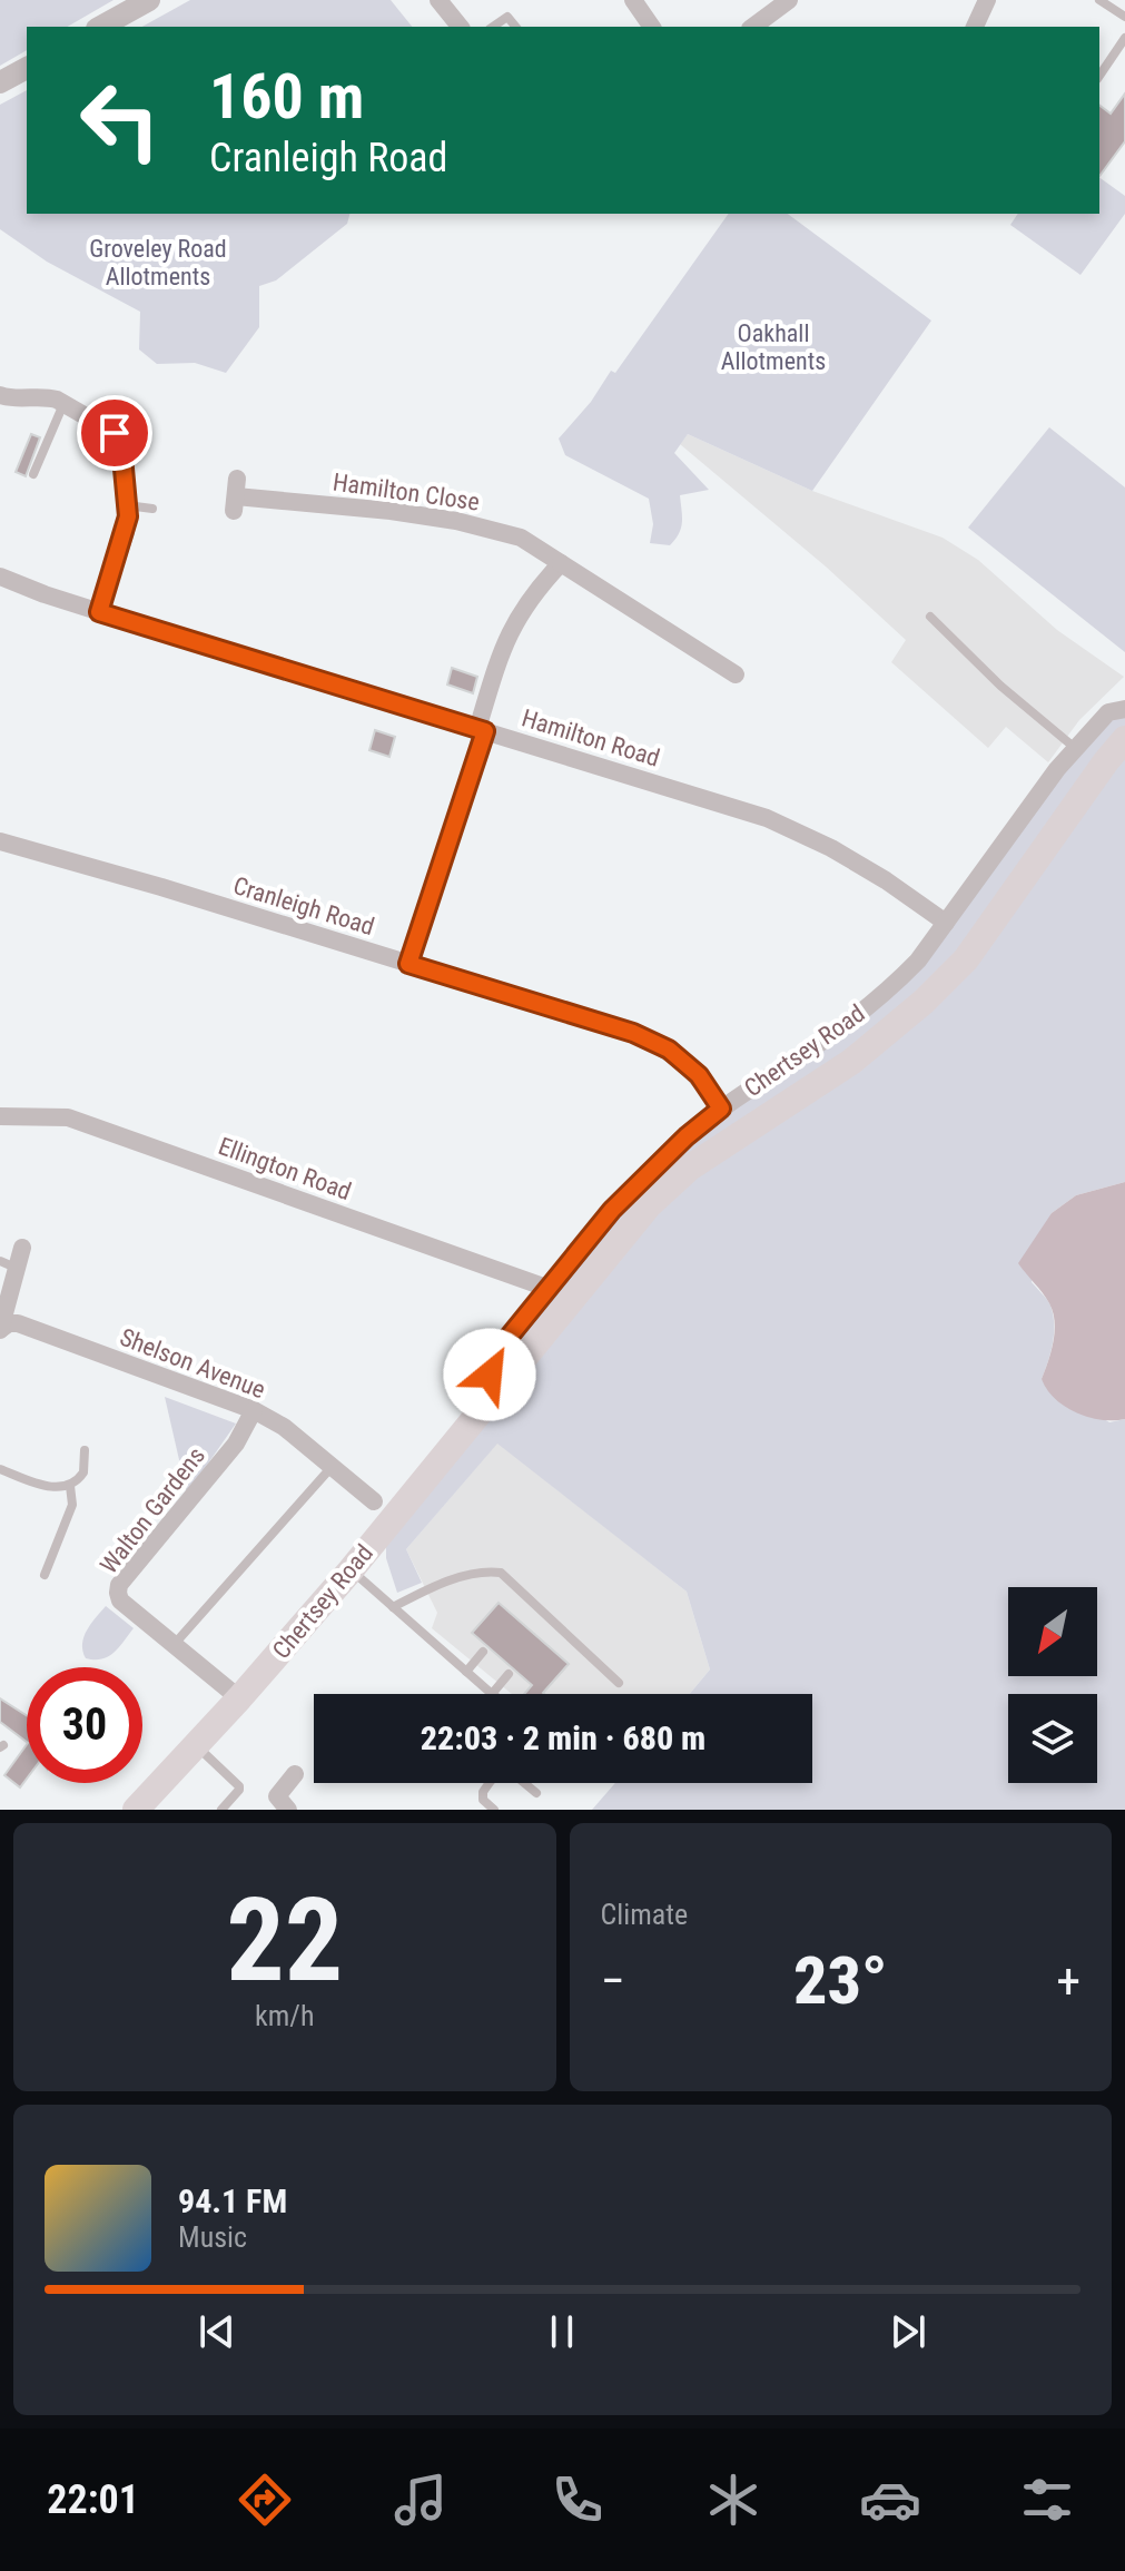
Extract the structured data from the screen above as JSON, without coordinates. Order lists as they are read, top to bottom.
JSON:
{
  "streets": {
    "main road": ["Chertsey Road"],
    "street": [
      "Hamilton Close",
      "Hamilton Road",
      "Cranleigh Road",
      "Ellington Road",
      "Shelson Avenue",
      "Walton Gardens"
    ]
  },
  "crossings": [
    ["Hamilton Road", "Chertsey Road"],
    ["Cranleigh Road", "Chertsey Road"],
    ["Chertsey Road", "Ellington Road"],
    ["Chertsey Road", "Shelson Avenue"],
    ["Chertsey Road", "Walton Gardens"],
    ["Shelson Avenue", "Walton Gardens"]
  ],
  "parks": ["Groveley Road Allotments", "Oakhall Allotments"],
  "north": "bottom left",
  "page": {
    "turn": ["160 m", "Cranleigh Road"],
    "limit": "30",
    "trip": "22:03 · 2 min · 680 m",
    "tile": [
      ["22", "km/h"],
      "Climate"
    ],
    "heat": ["−", "23°", "+"],
    "song": ["94.1 FM", "Music"],
    "tabs": "22:01"
  }
}
